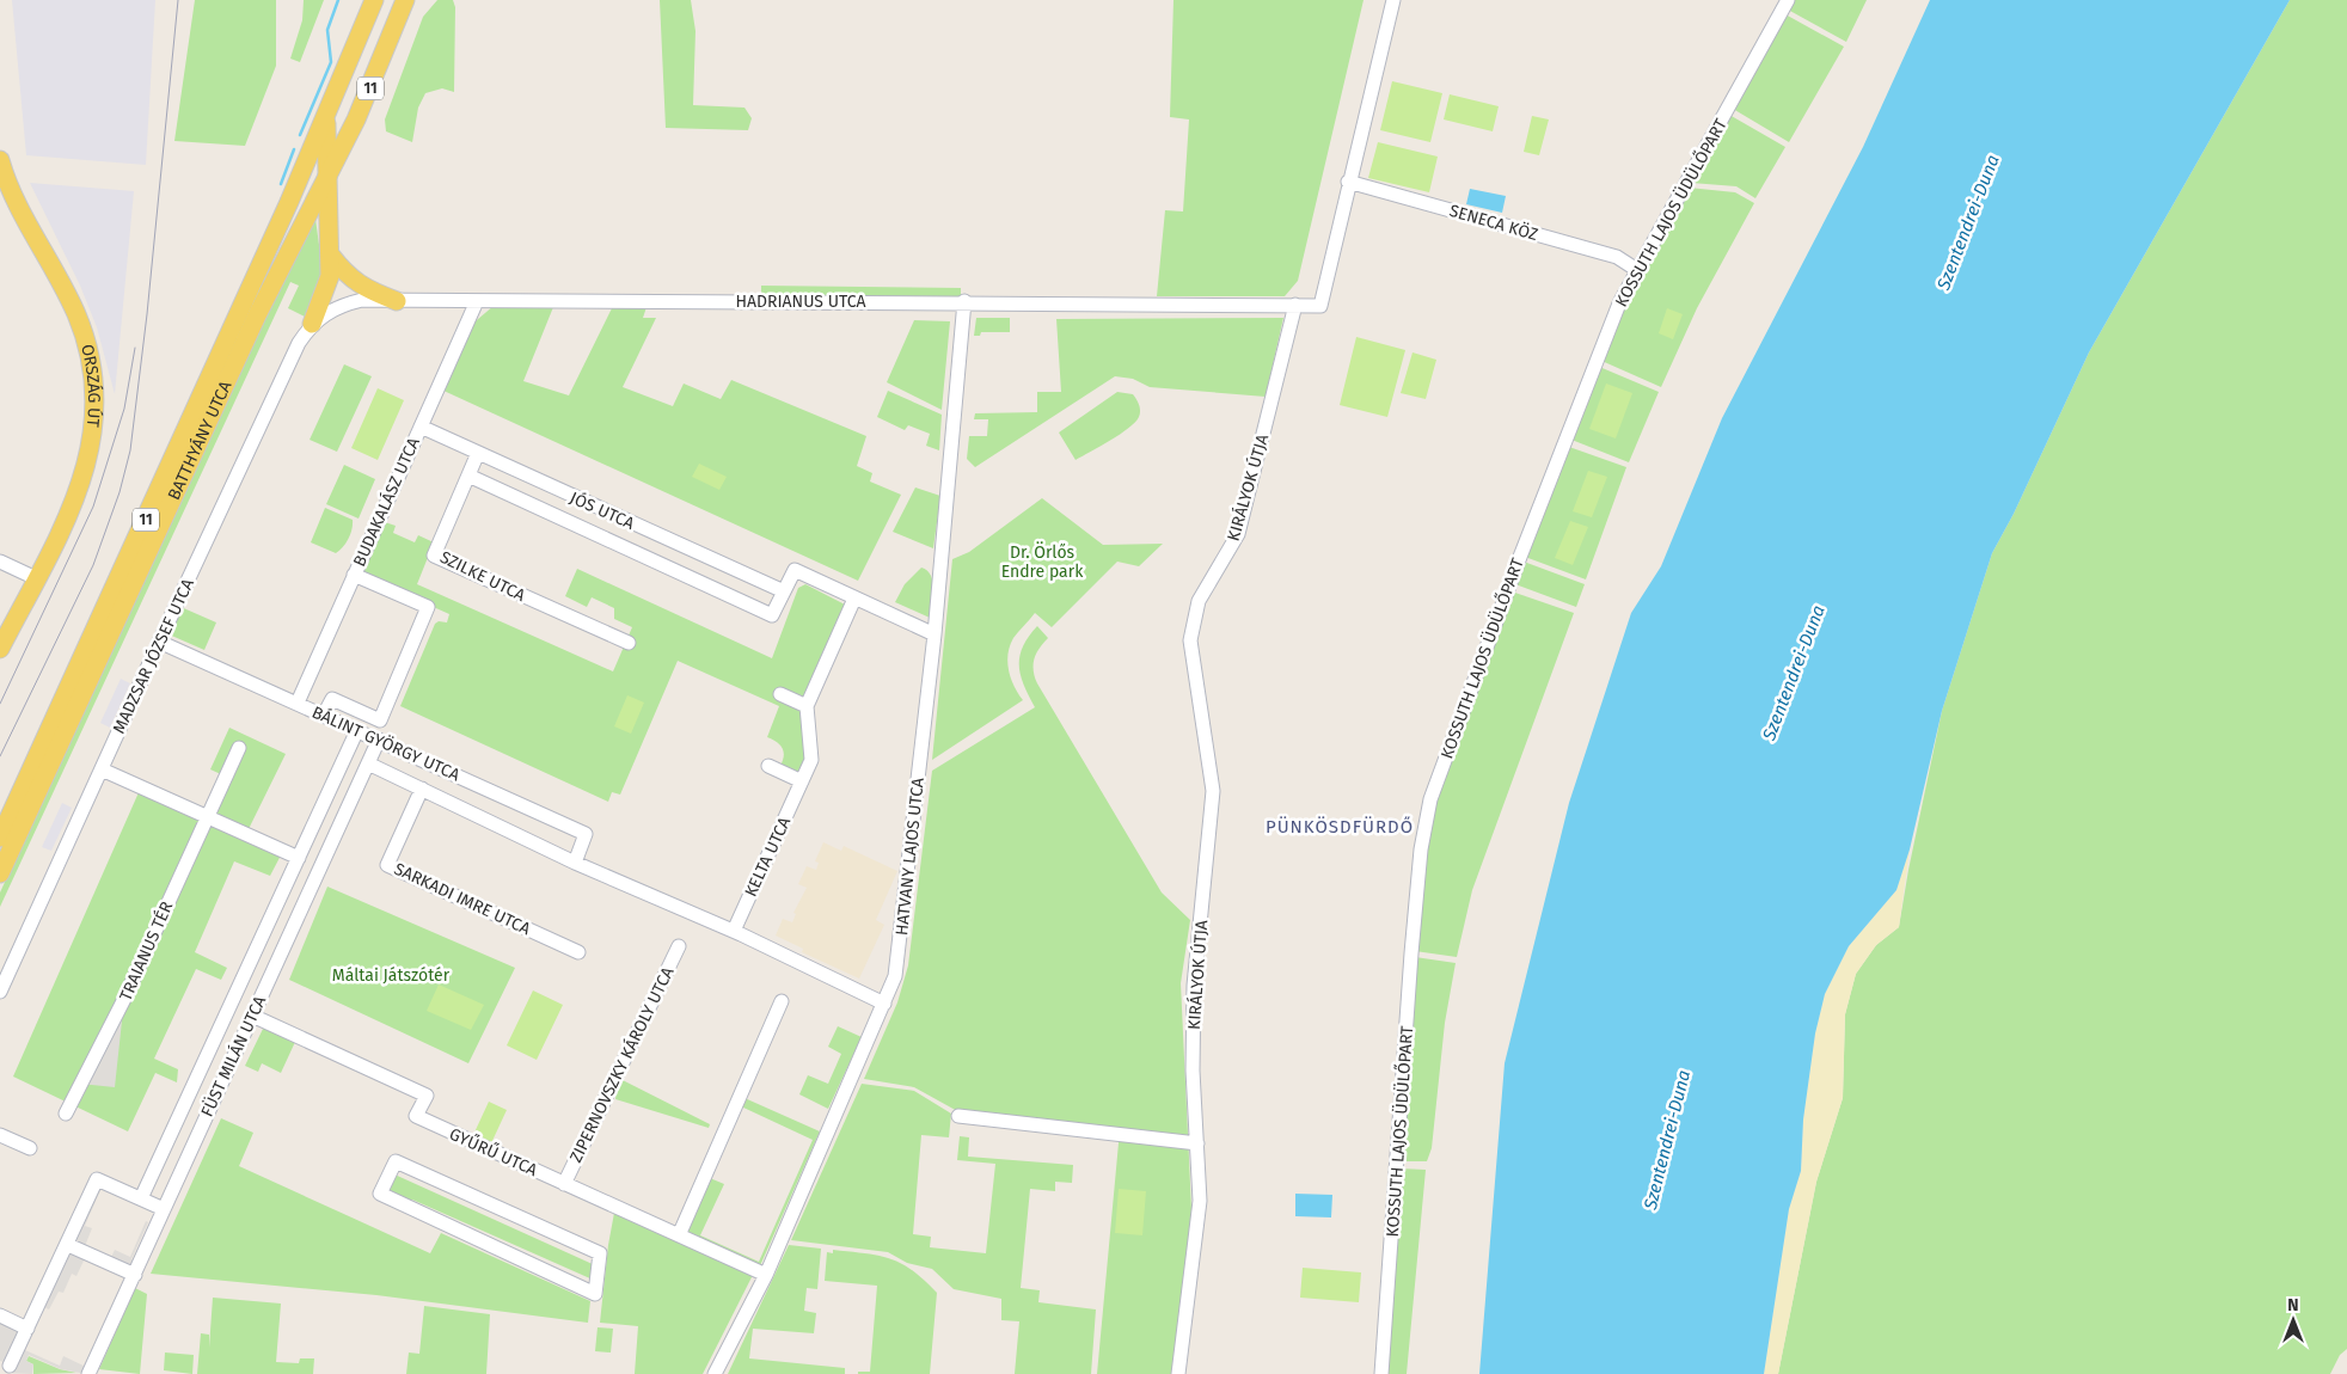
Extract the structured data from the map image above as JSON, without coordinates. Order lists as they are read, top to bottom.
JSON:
{
  "streets": {
    "main road": ["11", "ORSZÁG ÚT", "BATTHYÁNY UTCA"],
    "street": [
      "KOSSUTH LAJOS ÜDÜLŐPART",
      "SENECA KÖZ",
      "HADRIANUS UTCA",
      "KIRÁLYOK ÚTJA",
      "BUDAKALÁSZ UTCA",
      "JÓS UTCA",
      "SZILKE UTCA",
      "MADZSAR JÓZSEF UTCA",
      "BÁLINT GYÖRGY UTCA",
      "KELTA UTCA",
      "HATVANY LAJOS UTCA",
      "SARKADI IMRE UTCA",
      "TRAIANUS TÉR",
      "FÜST MILÁN UTCA",
      "ZIPERNOVSZKY KÁROLY UTCA",
      "GYŰRŰ UTCA"
    ]
  },
  "crossings": [
    ["11", "BATTHYÁNY UTCA"],
    ["KOSSUTH LAJOS ÜDÜLŐPART", "SENECA KÖZ"],
    ["HADRIANUS UTCA", "KIRÁLYOK ÚTJA"],
    ["HADRIANUS UTCA", "BUDAKALÁSZ UTCA"],
    ["HADRIANUS UTCA", "MADZSAR JÓZSEF UTCA"],
    ["HADRIANUS UTCA", "HATVANY LAJOS UTCA"],
    ["BUDAKALÁSZ UTCA", "JÓS UTCA"],
    ["BUDAKALÁSZ UTCA", "BÁLINT GYÖRGY UTCA"],
    ["JÓS UTCA", "SZILKE UTCA"],
    ["JÓS UTCA", "HATVANY LAJOS UTCA"],
    ["MADZSAR JÓZSEF UTCA", "BÁLINT GYÖRGY UTCA"],
    ["BÁLINT GYÖRGY UTCA", "KELTA UTCA"],
    ["BÁLINT GYÖRGY UTCA", "HATVANY LAJOS UTCA"],
    ["BÁLINT GYÖRGY UTCA", "SARKADI IMRE UTCA"],
    ["BÁLINT GYÖRGY UTCA", "FÜST MILÁN UTCA"],
    ["HATVANY LAJOS UTCA", "GYŰRŰ UTCA"],
    ["FÜST MILÁN UTCA", "GYŰRŰ UTCA"],
    ["ZIPERNOVSZKY KÁROLY UTCA", "GYŰRŰ UTCA"]
  ],
  "districts": ["PÜNKÖSDFÜRDŐ"],
  "water": ["Szentendrei-Duna"],
  "parks": ["Dr. Örlős Endre park", "Máltai Játszótér"],
  "north": "top"
}
